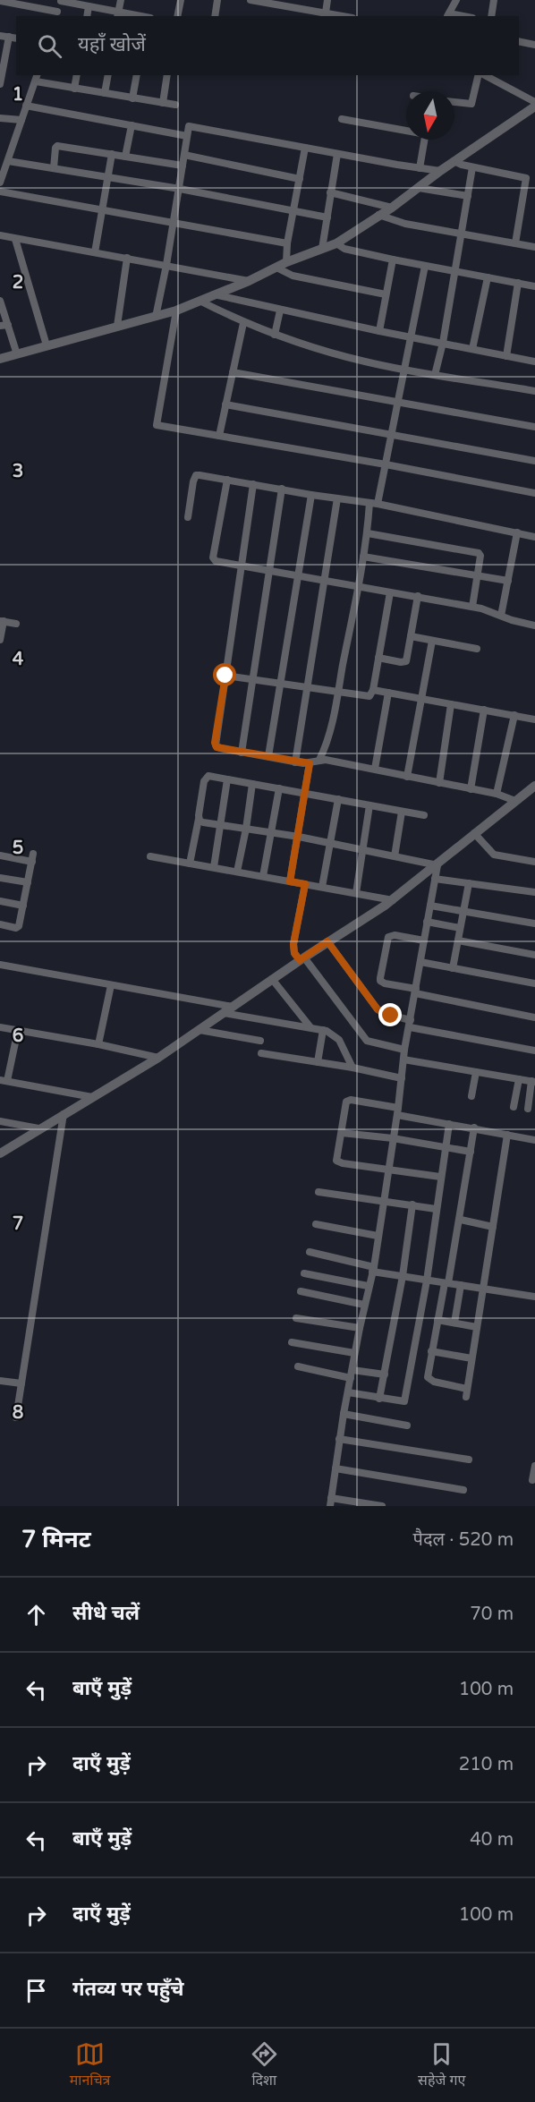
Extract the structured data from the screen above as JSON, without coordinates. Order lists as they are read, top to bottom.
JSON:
{
  "north": "bottom",
  "page": {
    "search": "यहाँ खोजें",
    "heading": ["7 मिनट", "पैदल · 520 m"],
    "list": [
      ["सीधे चलें", "70 m"],
      ["बाएँ मुड़ें", "100 m"],
      ["दाएँ मुड़ें", "210 m"],
      ["बाएँ मुड़ें", "40 m"],
      ["दाएँ मुड़ें", "100 m"],
      "गंतव्य पर पहुँचे"
    ],
    "nav": ["मानचित्र", "दिशा", "सहेजे गए"]
  },
  "grid": {
    "rows": [
      "1",
      "2",
      "3",
      "4",
      "5",
      "6",
      "7",
      "8"
    ]
  }
}
